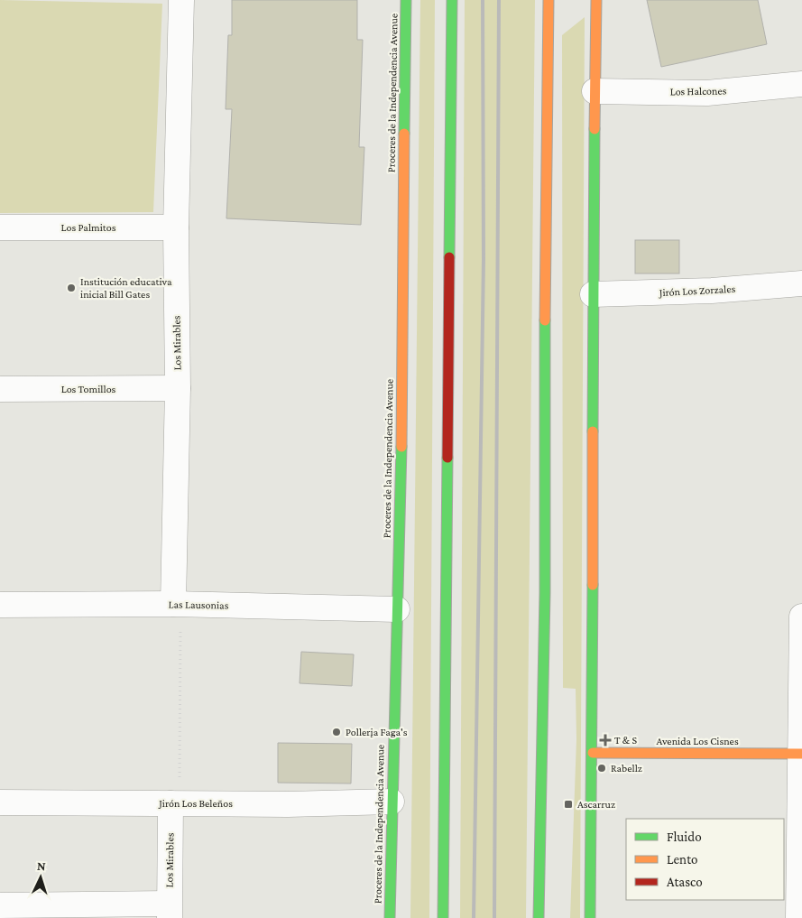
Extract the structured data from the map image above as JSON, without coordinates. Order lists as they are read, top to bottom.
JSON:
{
  "streets": {
    "main road": ["Proceres de la Independencia Avenue", "Avenida Los Cisnes"],
    "street": [
      "Los Halcones",
      "Los Palmitos",
      "Jirón Los Zorzales",
      "Los Mirables",
      "Los Tomillos",
      "Las Lausonias",
      "Jirón Los Beleños"
    ]
  },
  "crossings": [
    ["Proceres de la Independencia Avenue", "Las Lausonias"],
    ["Proceres de la Independencia Avenue", "Jirón Los Beleños"],
    ["Los Palmitos", "Los Mirables"],
    ["Los Mirables", "Los Tomillos"],
    ["Los Mirables", "Las Lausonias"],
    ["Los Mirables", "Jirón Los Beleños"]
  ],
  "places": {
    "other": ["Institución educativa inicial Bill Gates", "Pollerįa Faga's", "Rabellz"],
    "health": ["T & S"],
    "transit": ["Ascarruz"]
  },
  "legend": ["Fluido", "Lento", "Atasco"],
  "north": "top"
}
